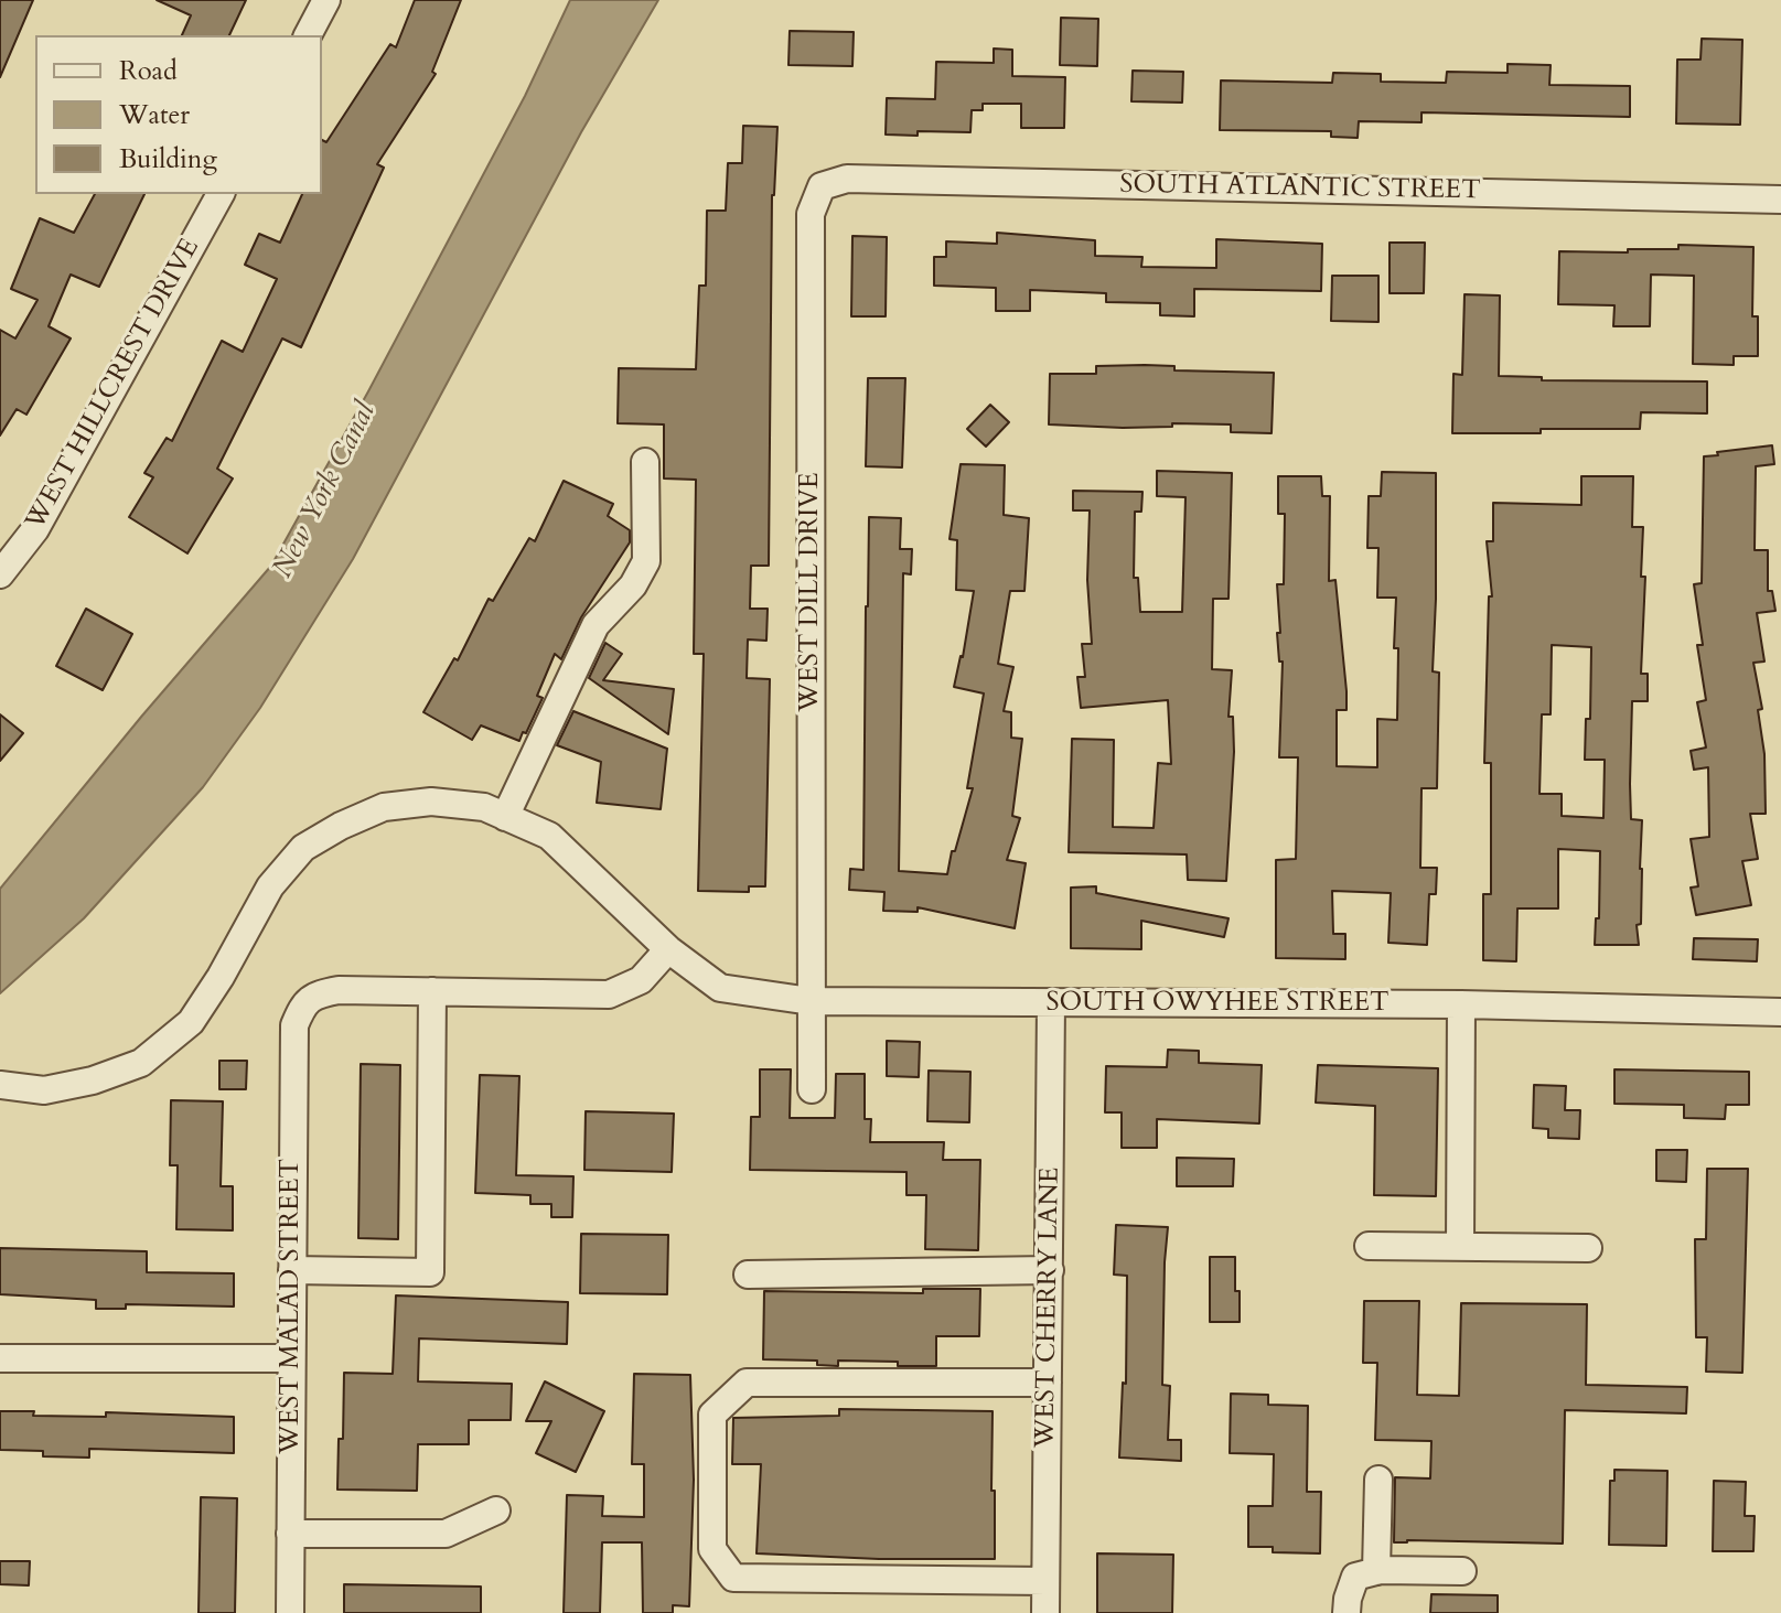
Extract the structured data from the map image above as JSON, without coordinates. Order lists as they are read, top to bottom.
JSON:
{
  "streets": {
    "street": [
      "SOUTH ATLANTIC STREET",
      "WEST HILLCREST DRIVE",
      "WEST DILL DRIVE",
      "SOUTH OWYHEE STREET",
      "WEST MALAD STREET",
      "WEST CHERRY LANE"
    ]
  },
  "crossings": [
    ["SOUTH ATLANTIC STREET", "WEST DILL DRIVE"],
    ["WEST DILL DRIVE", "SOUTH OWYHEE STREET"],
    ["SOUTH OWYHEE STREET", "WEST CHERRY LANE"]
  ],
  "water": ["New York Canal"],
  "legend": ["Road", "Water", "Building"]
}
